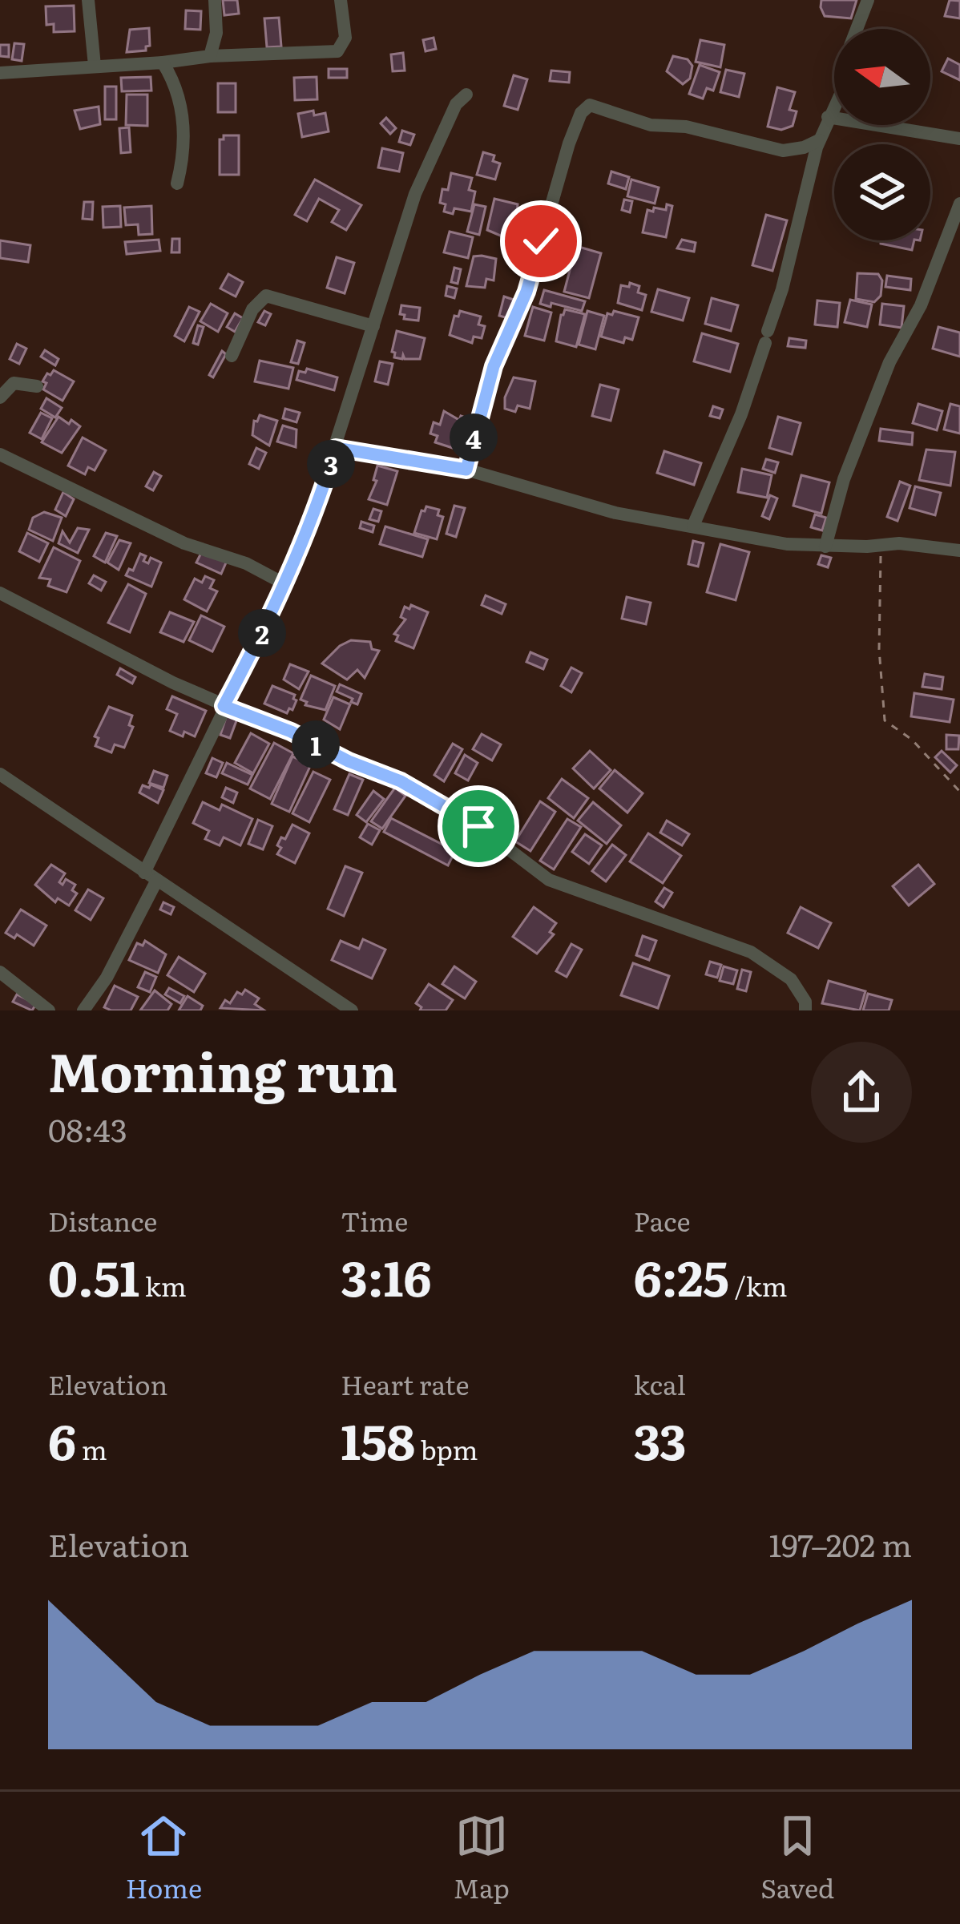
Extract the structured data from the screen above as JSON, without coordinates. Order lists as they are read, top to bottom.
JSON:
{
  "north": "left",
  "page": {
    "pins": [
      "4",
      "3",
      "2",
      "1"
    ],
    "heading": ["Morning run", "08:43"],
    "stats": [
      ["Distance", "0.51 km"],
      ["Time", "3:16"],
      ["Pace", "6:25 /km"],
      ["Elevation", "6 m"],
      ["Heart rate", "158 bpm"],
      ["kcal", "33"]
    ],
    "chart": ["Elevation", "197–202 m"],
    "tabs": ["Home", "Map", "Saved"]
  }
}
